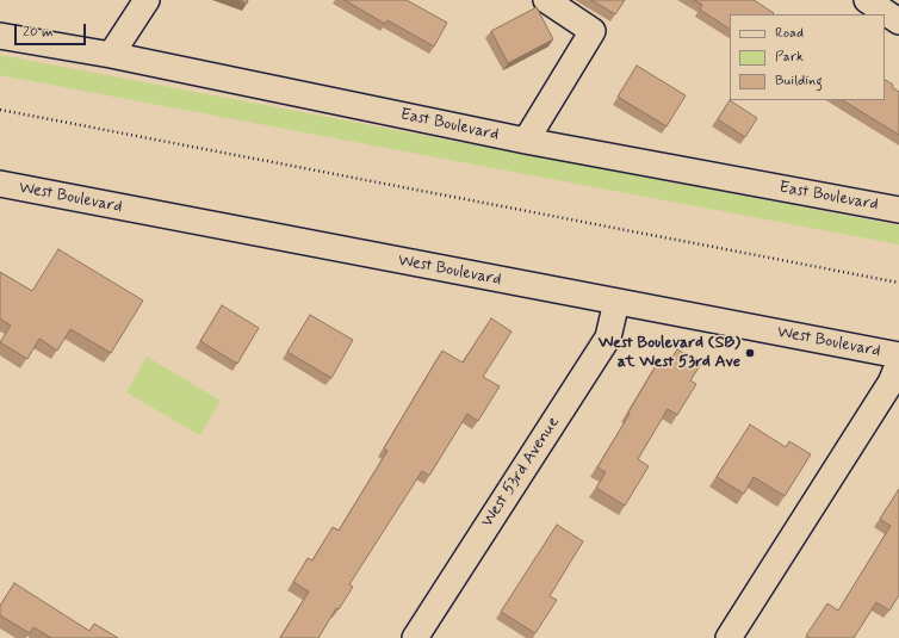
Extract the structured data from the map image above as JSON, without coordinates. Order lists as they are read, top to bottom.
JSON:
{
  "streets": {
    "street": ["East Boulevard", "West Boulevard", "West 53rd Avenue"]
  },
  "crossings": [
    ["West Boulevard", "West 53rd Avenue"]
  ],
  "places": ["West Boulevard (SB) at West 53rd Ave"],
  "legend": ["Road", "Park", "Building"],
  "scale_bar": "20 m"
}
